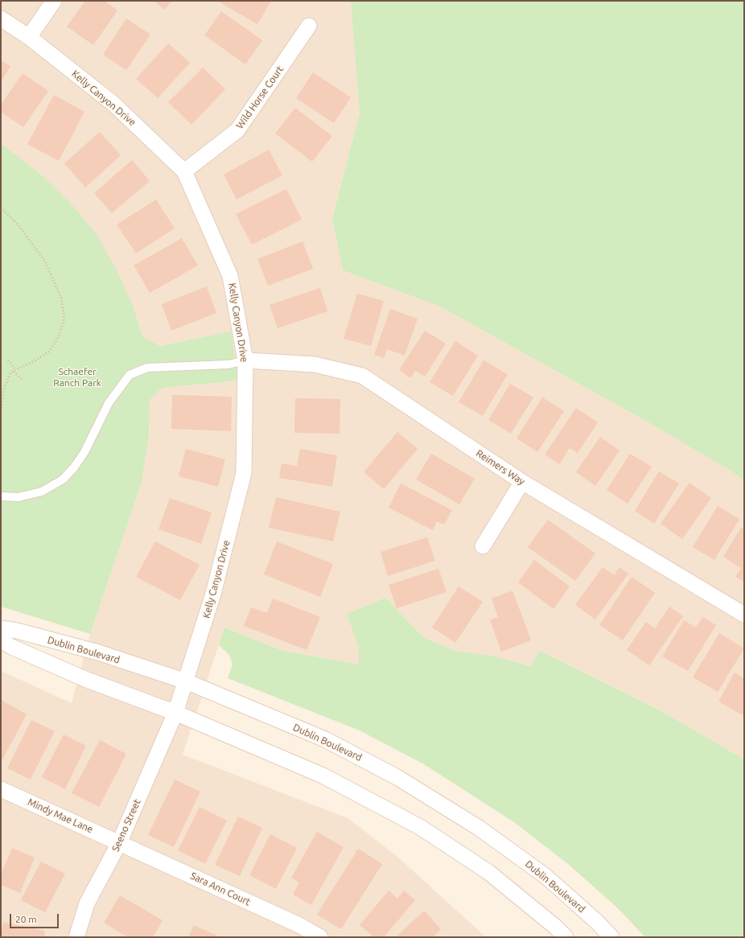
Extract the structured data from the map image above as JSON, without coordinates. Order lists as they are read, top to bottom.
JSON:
{
  "streets": {
    "street": [
      "Wild Horse Court",
      "Kelly Canyon Drive",
      "Reimers Way",
      "Dublin Boulevard",
      "Mindy Mae Lane",
      "Seeno Street",
      "Sara Ann Court"
    ]
  },
  "crossings": [
    ["Wild Horse Court", "Kelly Canyon Drive"],
    ["Kelly Canyon Drive", "Reimers Way"],
    ["Kelly Canyon Drive", "Dublin Boulevard"],
    ["Kelly Canyon Drive", "Seeno Street"],
    ["Mindy Mae Lane", "Seeno Street"],
    ["Mindy Mae Lane", "Sara Ann Court"],
    ["Seeno Street", "Sara Ann Court"]
  ],
  "parks": ["Schaefer Ranch Park"],
  "scale_bar": "20 m"
}
